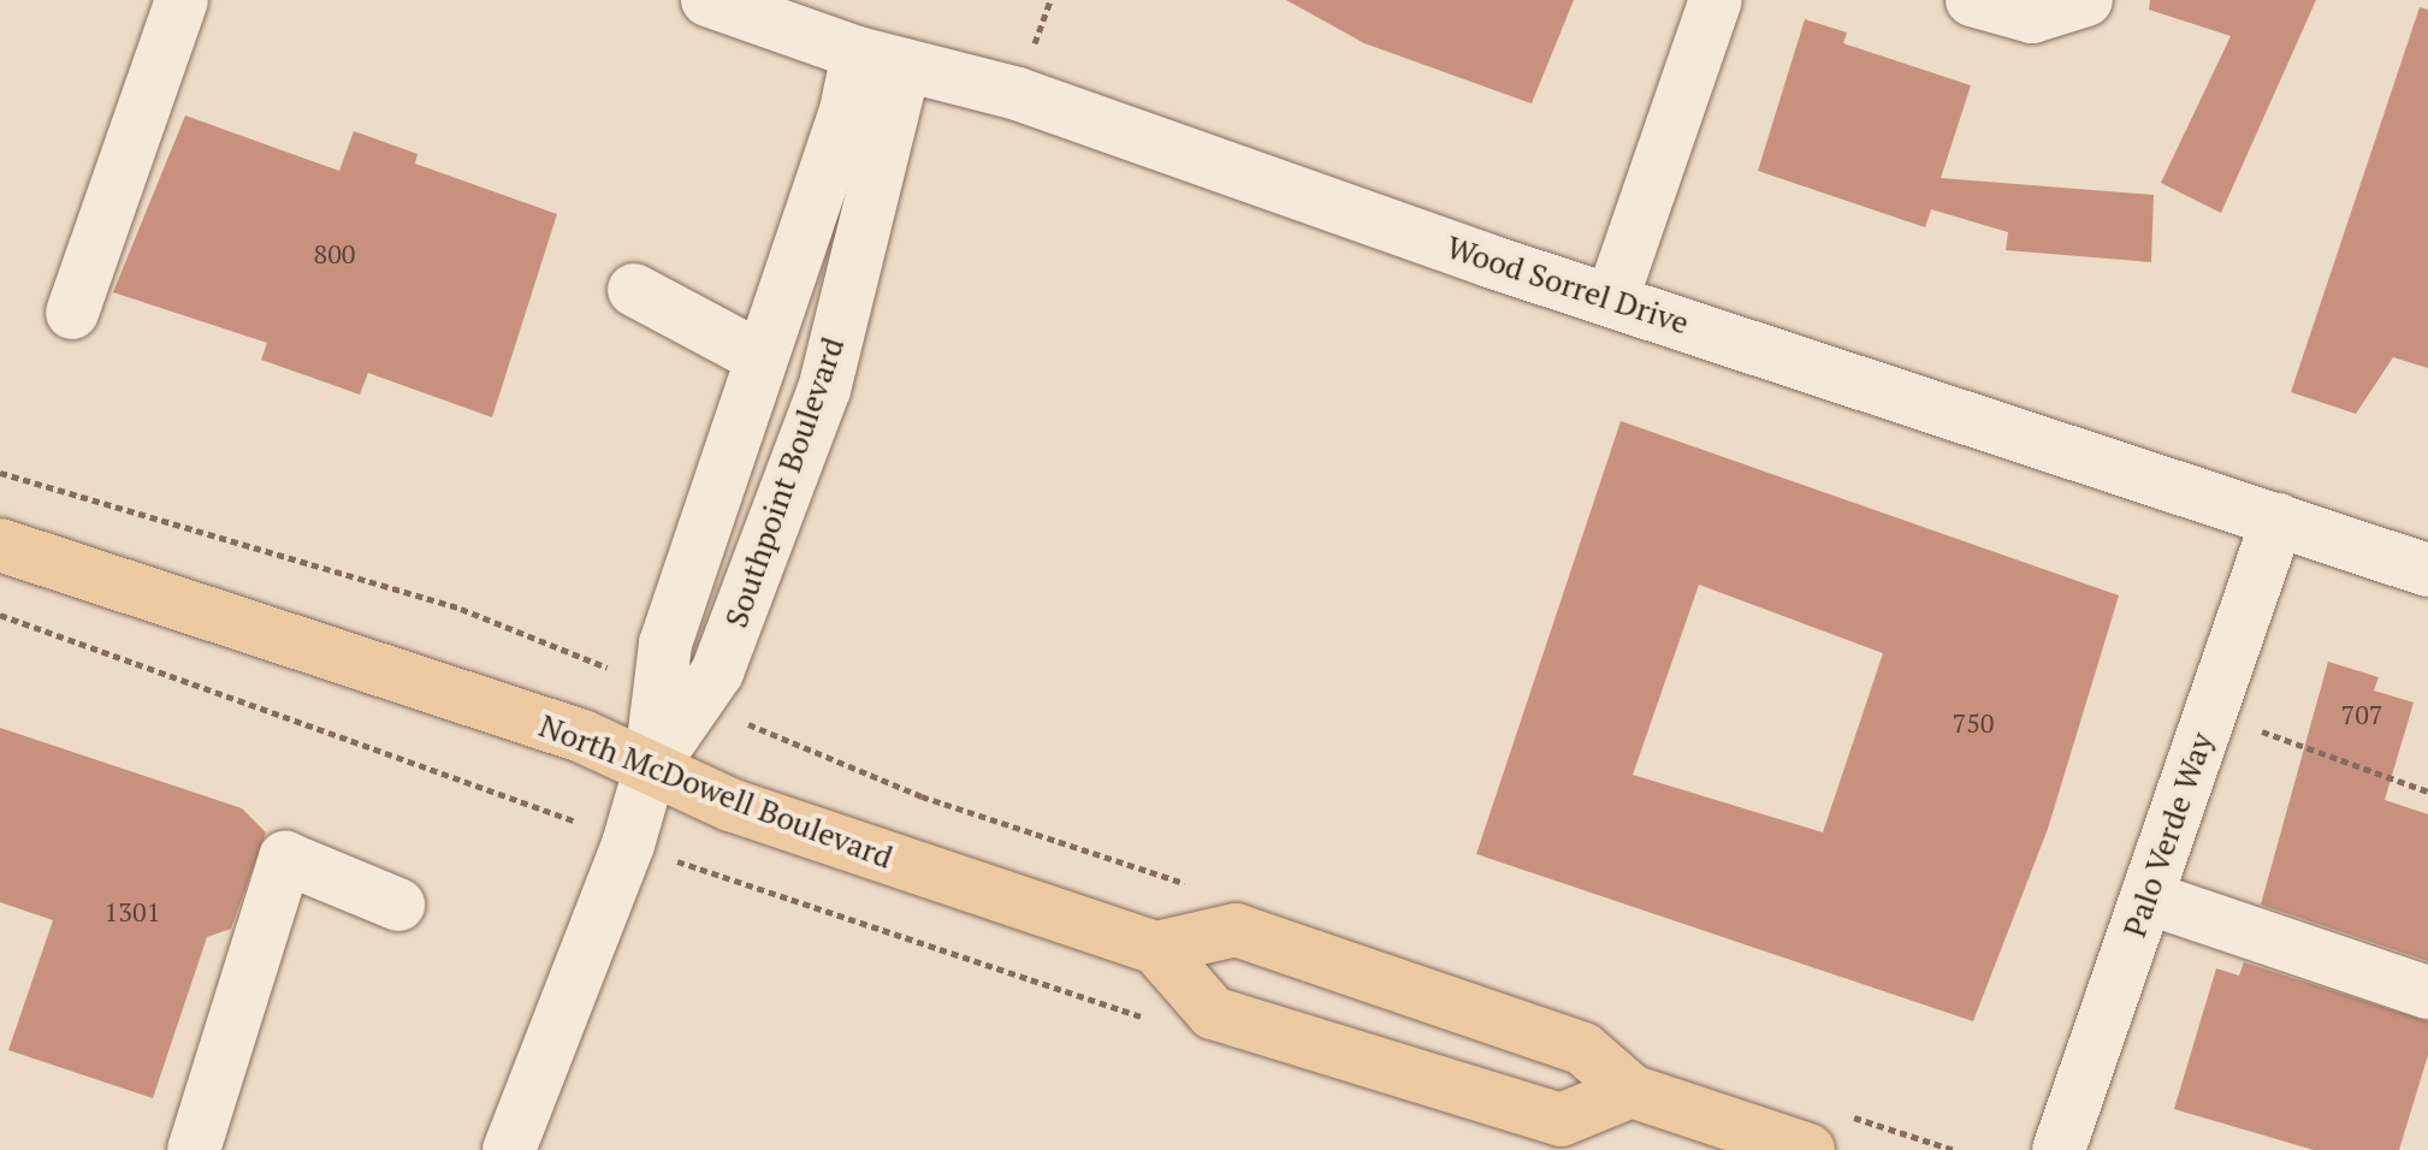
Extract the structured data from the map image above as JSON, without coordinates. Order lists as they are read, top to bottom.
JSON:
{
  "streets": {
    "main road": ["North McDowell Boulevard"],
    "street": ["Wood Sorrel Drive", "Southpoint Boulevard", "Palo Verde Way"]
  },
  "crossings": [
    ["Wood Sorrel Drive", "Southpoint Boulevard"],
    ["Wood Sorrel Drive", "Palo Verde Way"],
    ["Southpoint Boulevard", "North McDowell Boulevard"]
  ],
  "house_numbers": [
    "800",
    "707",
    "750",
    "1301"
  ]
}
